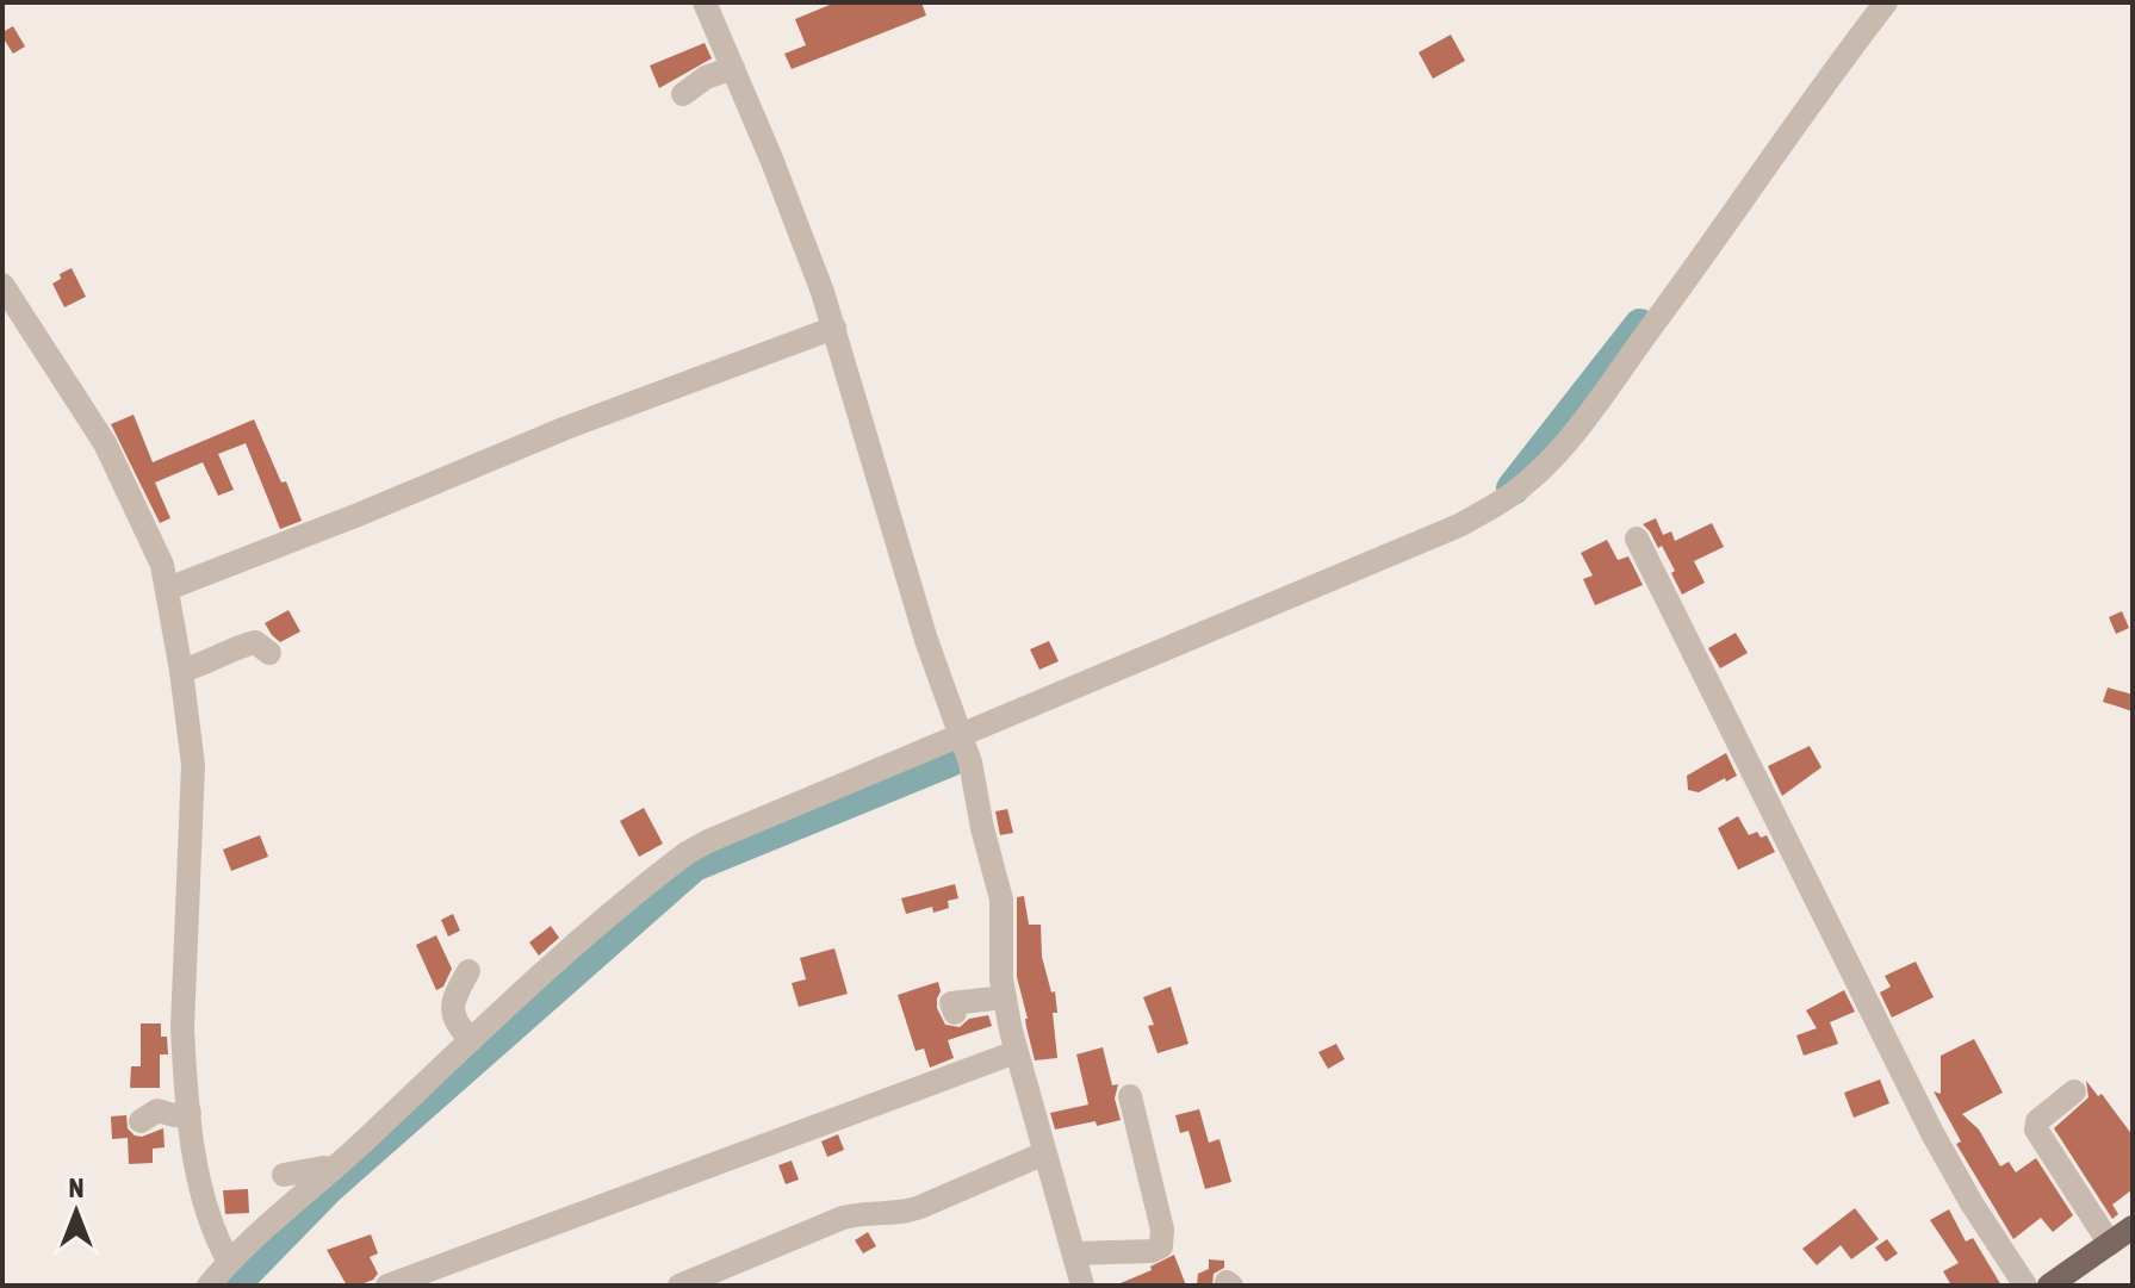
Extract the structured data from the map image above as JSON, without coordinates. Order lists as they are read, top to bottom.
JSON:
{
  "north": "top"
}
